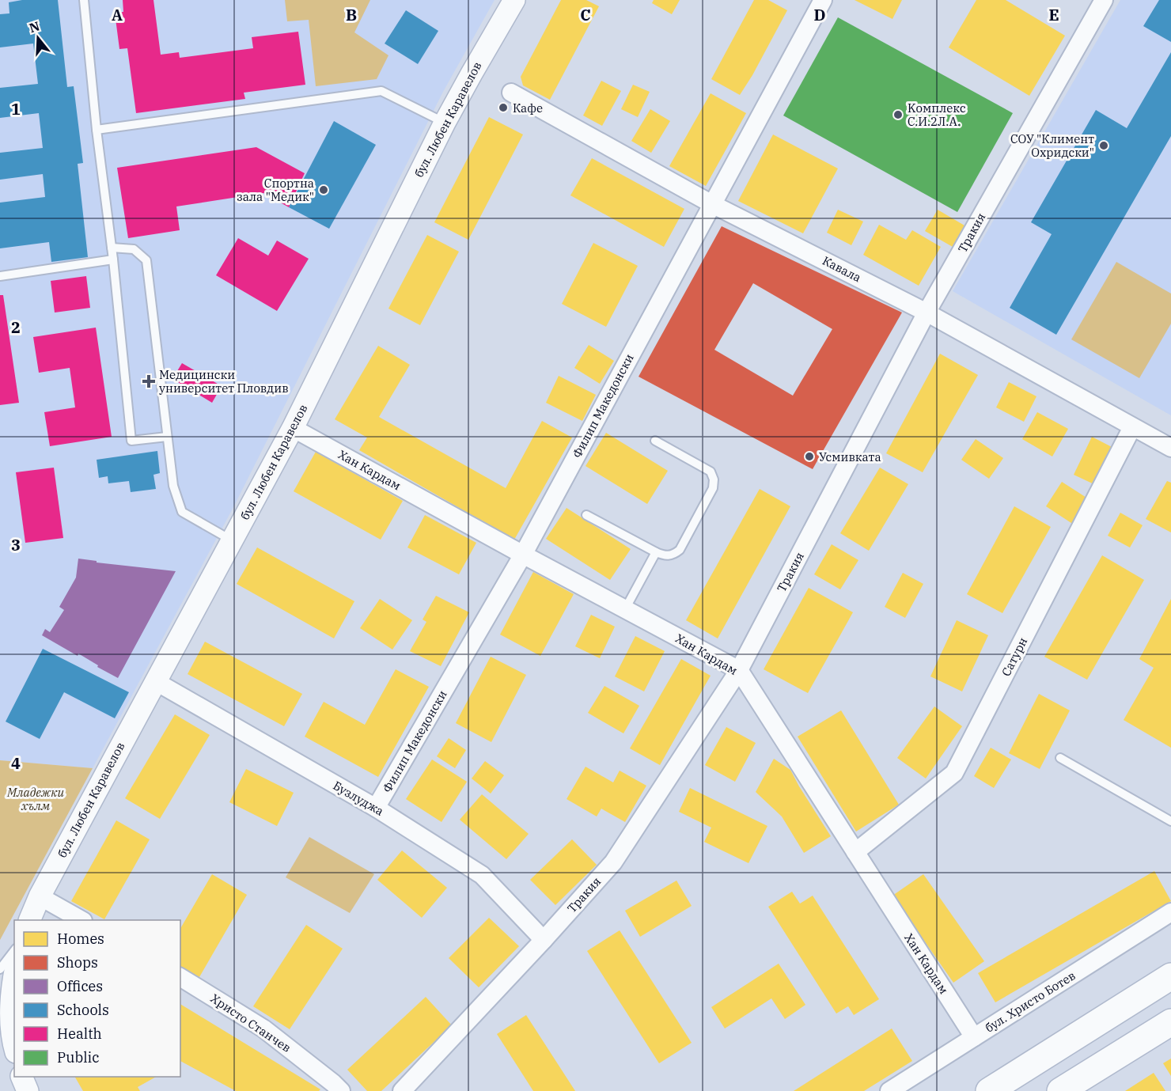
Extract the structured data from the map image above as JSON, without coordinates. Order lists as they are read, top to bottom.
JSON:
{
  "streets": {
    "street": [
      "бул. Любен Каравелов",
      "Тракия",
      "Кавала",
      "Филип Македонски",
      "Хан Кардам",
      "Сатурн",
      "Бузлуджа",
      "бул. Христо Ботев",
      "Христо Станчев"
    ]
  },
  "crossings": [
    ["бул. Любен Каравелов", "Хан Кардам"],
    ["бул. Любен Каравелов", "Бузлуджа"],
    ["Тракия", "Кавала"],
    ["Тракия", "Хан Кардам"],
    ["Тракия", "Бузлуджа"],
    ["Кавала", "Филип Македонски"],
    ["Кавала", "Сатурн"],
    ["Филип Македонски", "Хан Кардам"],
    ["Филип Македонски", "Бузлуджа"],
    ["Хан Кардам", "Сатурн"],
    ["Хан Кардам", "бул. Христо Ботев"]
  ],
  "parks": ["Младежки хълм"],
  "places": {
    "other": [
      "Кафе",
      "Kомплекс С.И.2Л.А.",
      "СОУ \"Климент Охридски\"",
      "Спортна зала \"Медик\"",
      "Усмивката"
    ],
    "health": ["Медицински университет Пловдив"]
  },
  "legend": [
    "Homes",
    "Shops",
    "Offices",
    "Schools",
    "Health",
    "Public"
  ],
  "north": "top",
  "grid": {
    "columns": [
      "A",
      "B",
      "C",
      "D",
      "E"
    ],
    "rows": [
      "1",
      "2",
      "3",
      "4"
    ]
  }
}
